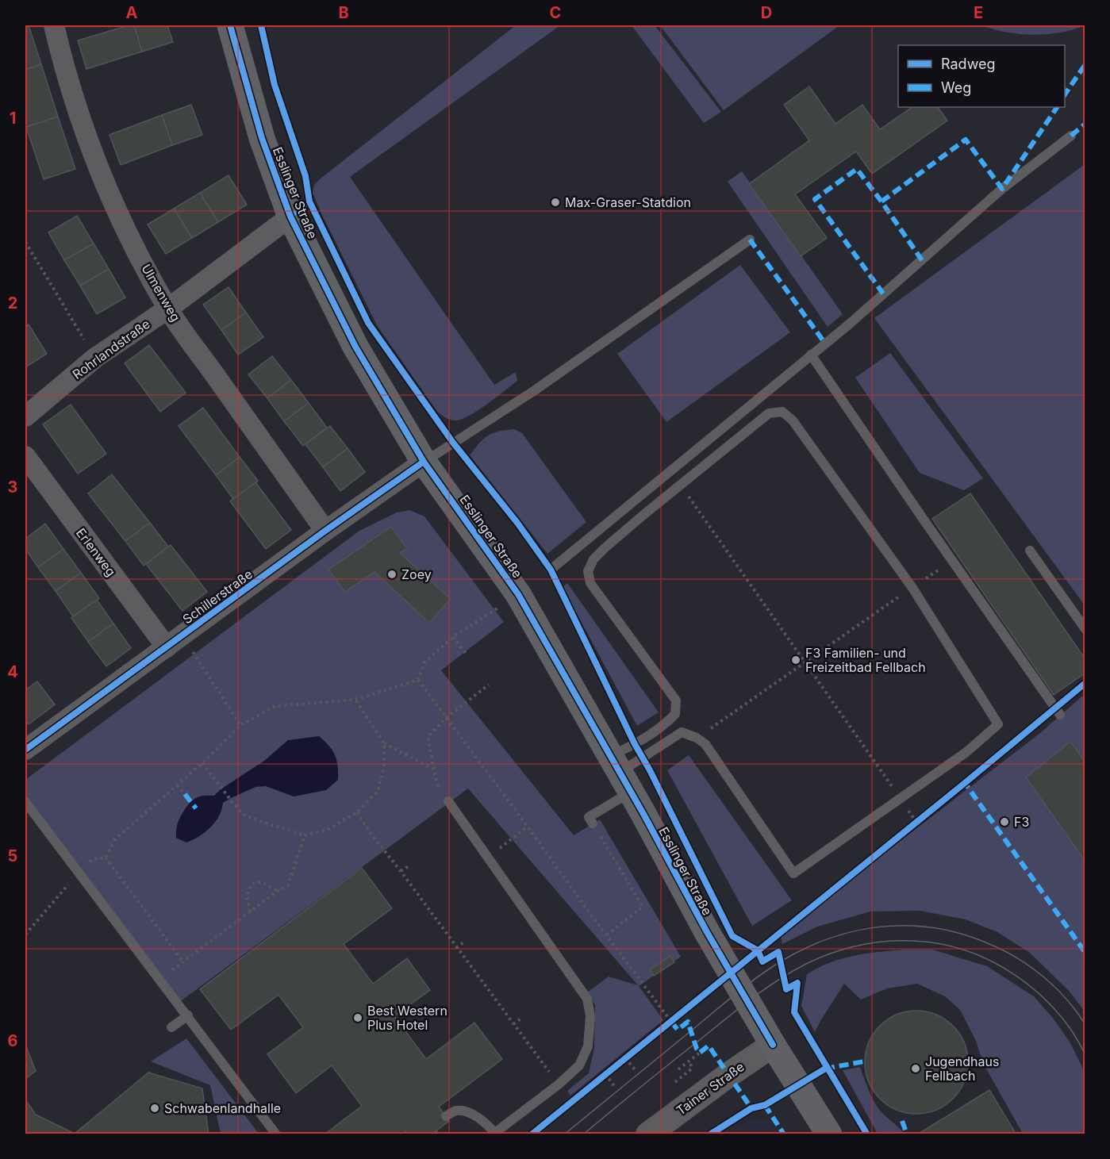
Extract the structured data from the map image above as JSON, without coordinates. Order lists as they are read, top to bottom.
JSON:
{
  "streets": {
    "main road": ["Esslinger Straße"],
    "street": [
      "Ulmenweg",
      "Rohrlandstraße",
      "Erlenweg",
      "Schillerstraße",
      "Tainer Straße"
    ]
  },
  "crossings": [
    ["Esslinger Straße", "Rohrlandstraße"],
    ["Esslinger Straße", "Schillerstraße"],
    ["Esslinger Straße", "Tainer Straße"],
    ["Ulmenweg", "Rohrlandstraße"],
    ["Ulmenweg", "Schillerstraße"],
    ["Erlenweg", "Schillerstraße"]
  ],
  "places": [
    "Max-Graser-Statdion",
    "Zoey",
    "F3 Familien- und Freizeitbad Fellbach",
    "F3",
    "Best Western Plus Hotel",
    "Jugendhaus Fellbach",
    "Schwabenlandhalle"
  ],
  "legend": ["Radweg", "Weg"],
  "grid": {
    "columns": [
      "A",
      "B",
      "C",
      "D",
      "E"
    ],
    "rows": [
      "1",
      "2",
      "3",
      "4",
      "5",
      "6"
    ]
  }
}
